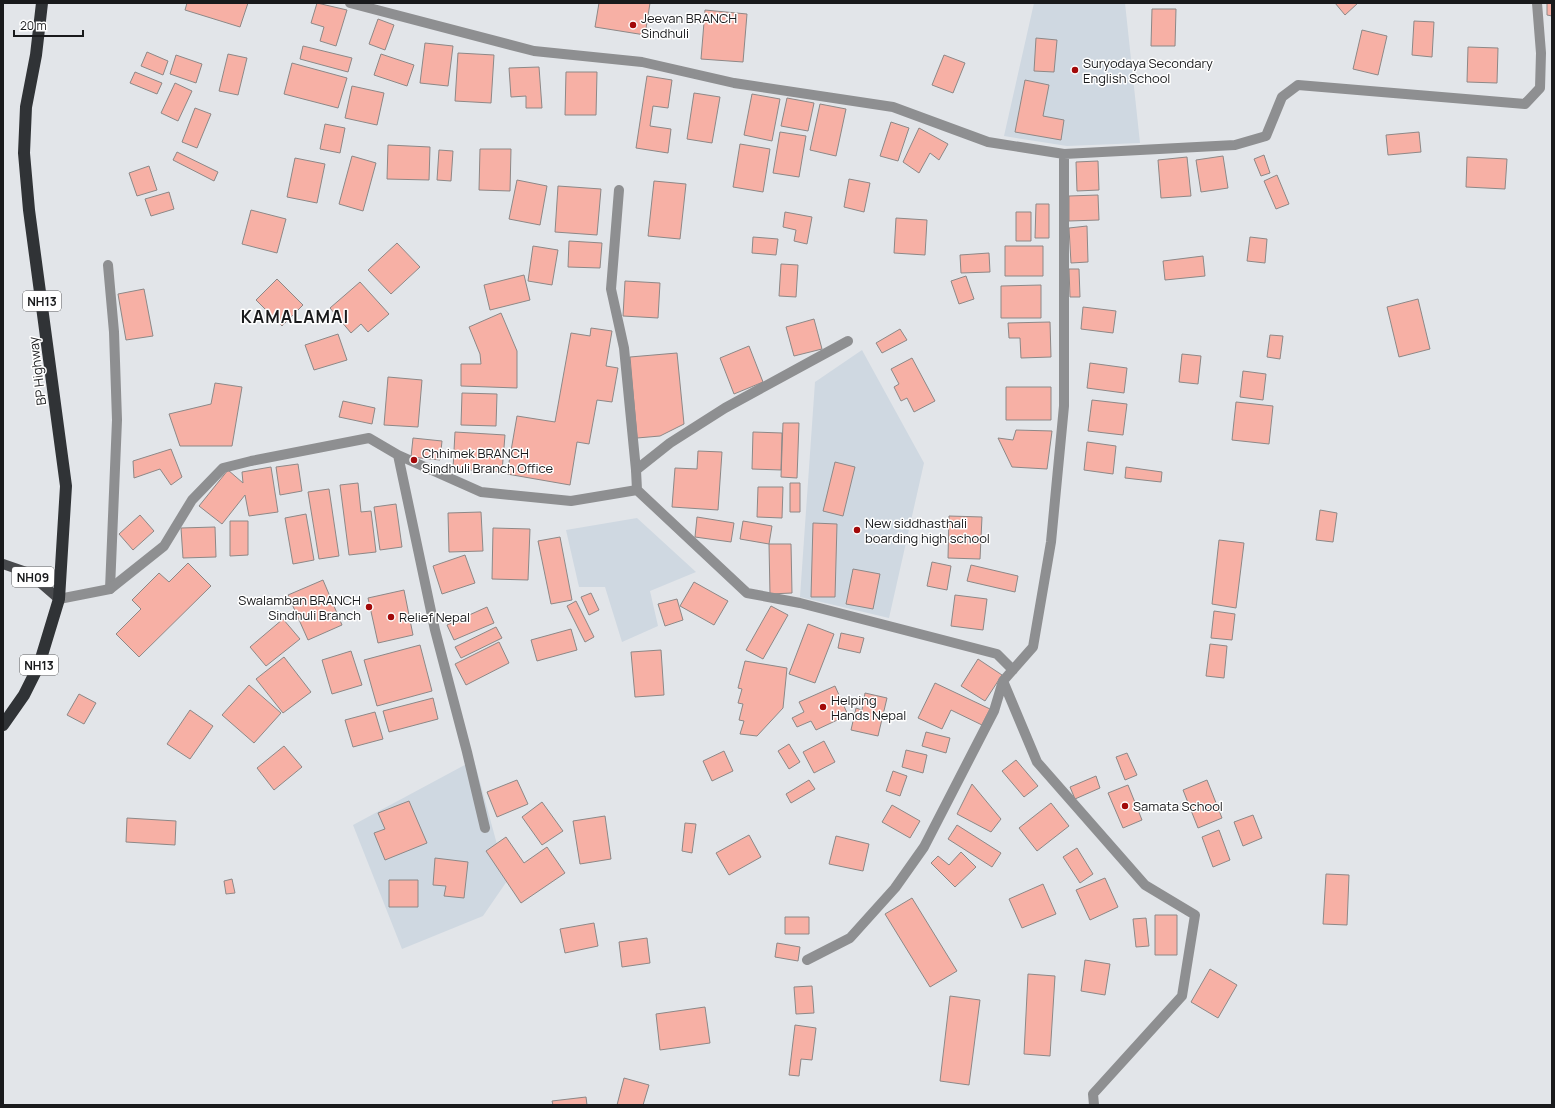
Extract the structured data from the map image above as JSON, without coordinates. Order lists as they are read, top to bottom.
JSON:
{
  "streets": {
    "highway": ["NH13", "BP Highway"],
    "main road": ["NH09"]
  },
  "crossings": [
    ["BP Highway", "NH09"]
  ],
  "districts": ["KAMALAMAI"],
  "places": [
    "Jeevan BRANCH Sindhuli",
    "Suryodaya Secondary English School",
    "Chhimek BRANCH Sindhuli Branch Office",
    "New siddhasthali boarding high school",
    "Swalamban BRANCH Sindhuli Branch",
    "Relief Nepal",
    "Helping Hands Nepal",
    "Samata School"
  ],
  "scale_bar": "20 m"
}
